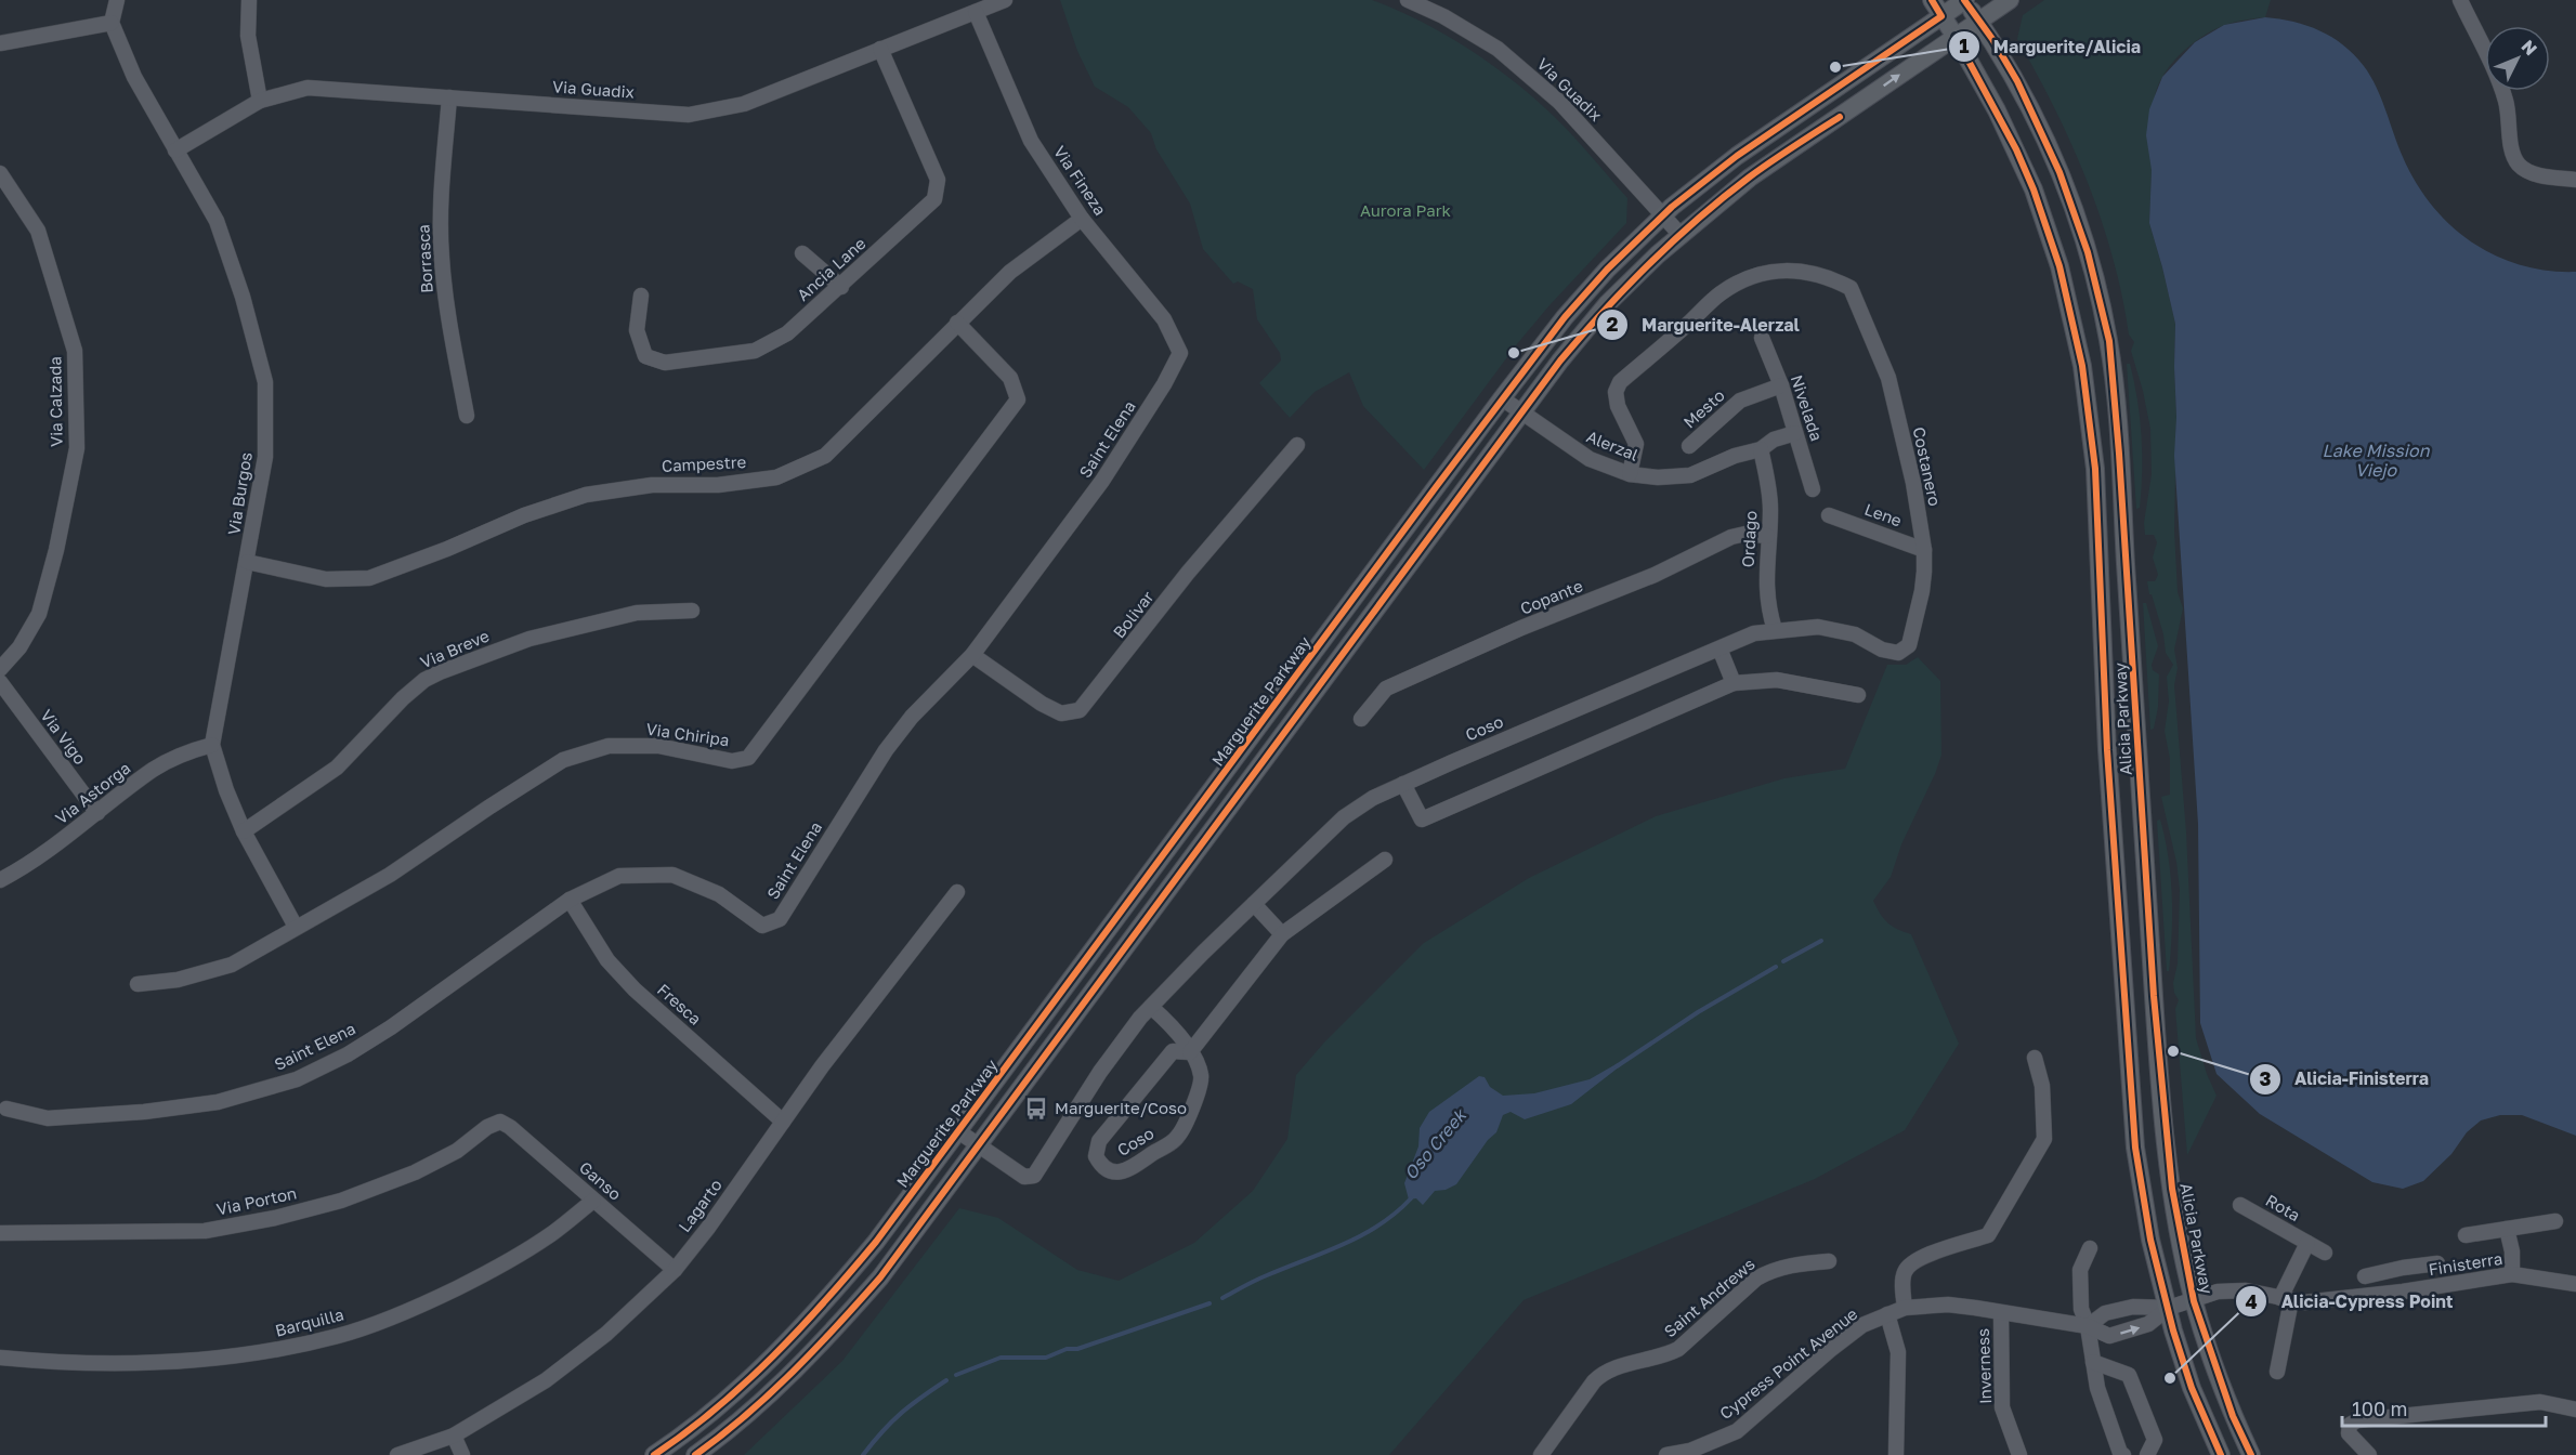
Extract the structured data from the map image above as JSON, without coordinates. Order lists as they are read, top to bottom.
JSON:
{
  "streets": {
    "main road": ["Marguerite Parkway", "Alicia Parkway"],
    "street": [
      "Via Guadix",
      "Via Fineza",
      "Borrasca",
      "Ancia Lane",
      "Via Calzada",
      "Nivelada",
      "Mesto",
      "Saint Elena",
      "Alerzal",
      "Campestre",
      "Costanero",
      "Via Burgos",
      "Lene",
      "Ordago",
      "Copante",
      "Bolivar",
      "Via Breve",
      "Coso",
      "Via Chiripa",
      "Via Vigo",
      "Via Astorga",
      "Fresca",
      "Ganso",
      "Via Porton",
      "Lagarto",
      "Rota",
      "Finisterra",
      "Saint Andrews",
      "Barquilla",
      "Cypress Point Avenue",
      "Inverness"
    ]
  },
  "crossings": [
    ["Via Guadix", "Via Fineza"],
    ["Via Guadix", "Borrasca"],
    ["Via Guadix", "Ancia Lane"],
    ["Via Guadix", "Via Burgos"],
    ["Via Guadix", "Marguerite Parkway"],
    ["Via Fineza", "Saint Elena"],
    ["Via Fineza", "Campestre"],
    ["Nivelada", "Mesto"],
    ["Nivelada", "Alerzal"],
    ["Saint Elena", "Bolivar"],
    ["Saint Elena", "Fresca"],
    ["Alerzal", "Costanero"],
    ["Alerzal", "Ordago"],
    ["Alerzal", "Marguerite Parkway"],
    ["Campestre", "Via Burgos"],
    ["Campestre", "Via Chiripa"],
    ["Costanero", "Lene"],
    ["Costanero", "Coso"],
    ["Via Burgos", "Via Breve"],
    ["Via Burgos", "Via Chiripa"],
    ["Via Burgos", "Via Astorga"],
    ["Ordago", "Copante"],
    ["Ordago", "Coso"],
    ["Marguerite Parkway", "Alicia Parkway"],
    ["Marguerite Parkway", "Coso"],
    ["Alicia Parkway", "Finisterra"],
    ["Alicia Parkway", "Cypress Point Avenue"],
    ["Via Vigo", "Via Astorga"],
    ["Fresca", "Lagarto"],
    ["Ganso", "Via Porton"],
    ["Ganso", "Lagarto"],
    ["Ganso", "Barquilla"],
    ["Rota", "Finisterra"],
    ["Finisterra", "Cypress Point Avenue"],
    ["Cypress Point Avenue", "Inverness"]
  ],
  "water": ["Lake Mission Viejo", "Oso Creek"],
  "parks": ["Aurora Park"],
  "places": {
    "other": [
      "Marguerite/Alicia",
      "Marguerite-Alerzal",
      "Alicia-Finisterra",
      "Alicia-Cypress Point"
    ],
    "bus stop": ["Marguerite/Coso"]
  },
  "scale_bar": "100 m",
  "north": "top right"
}
